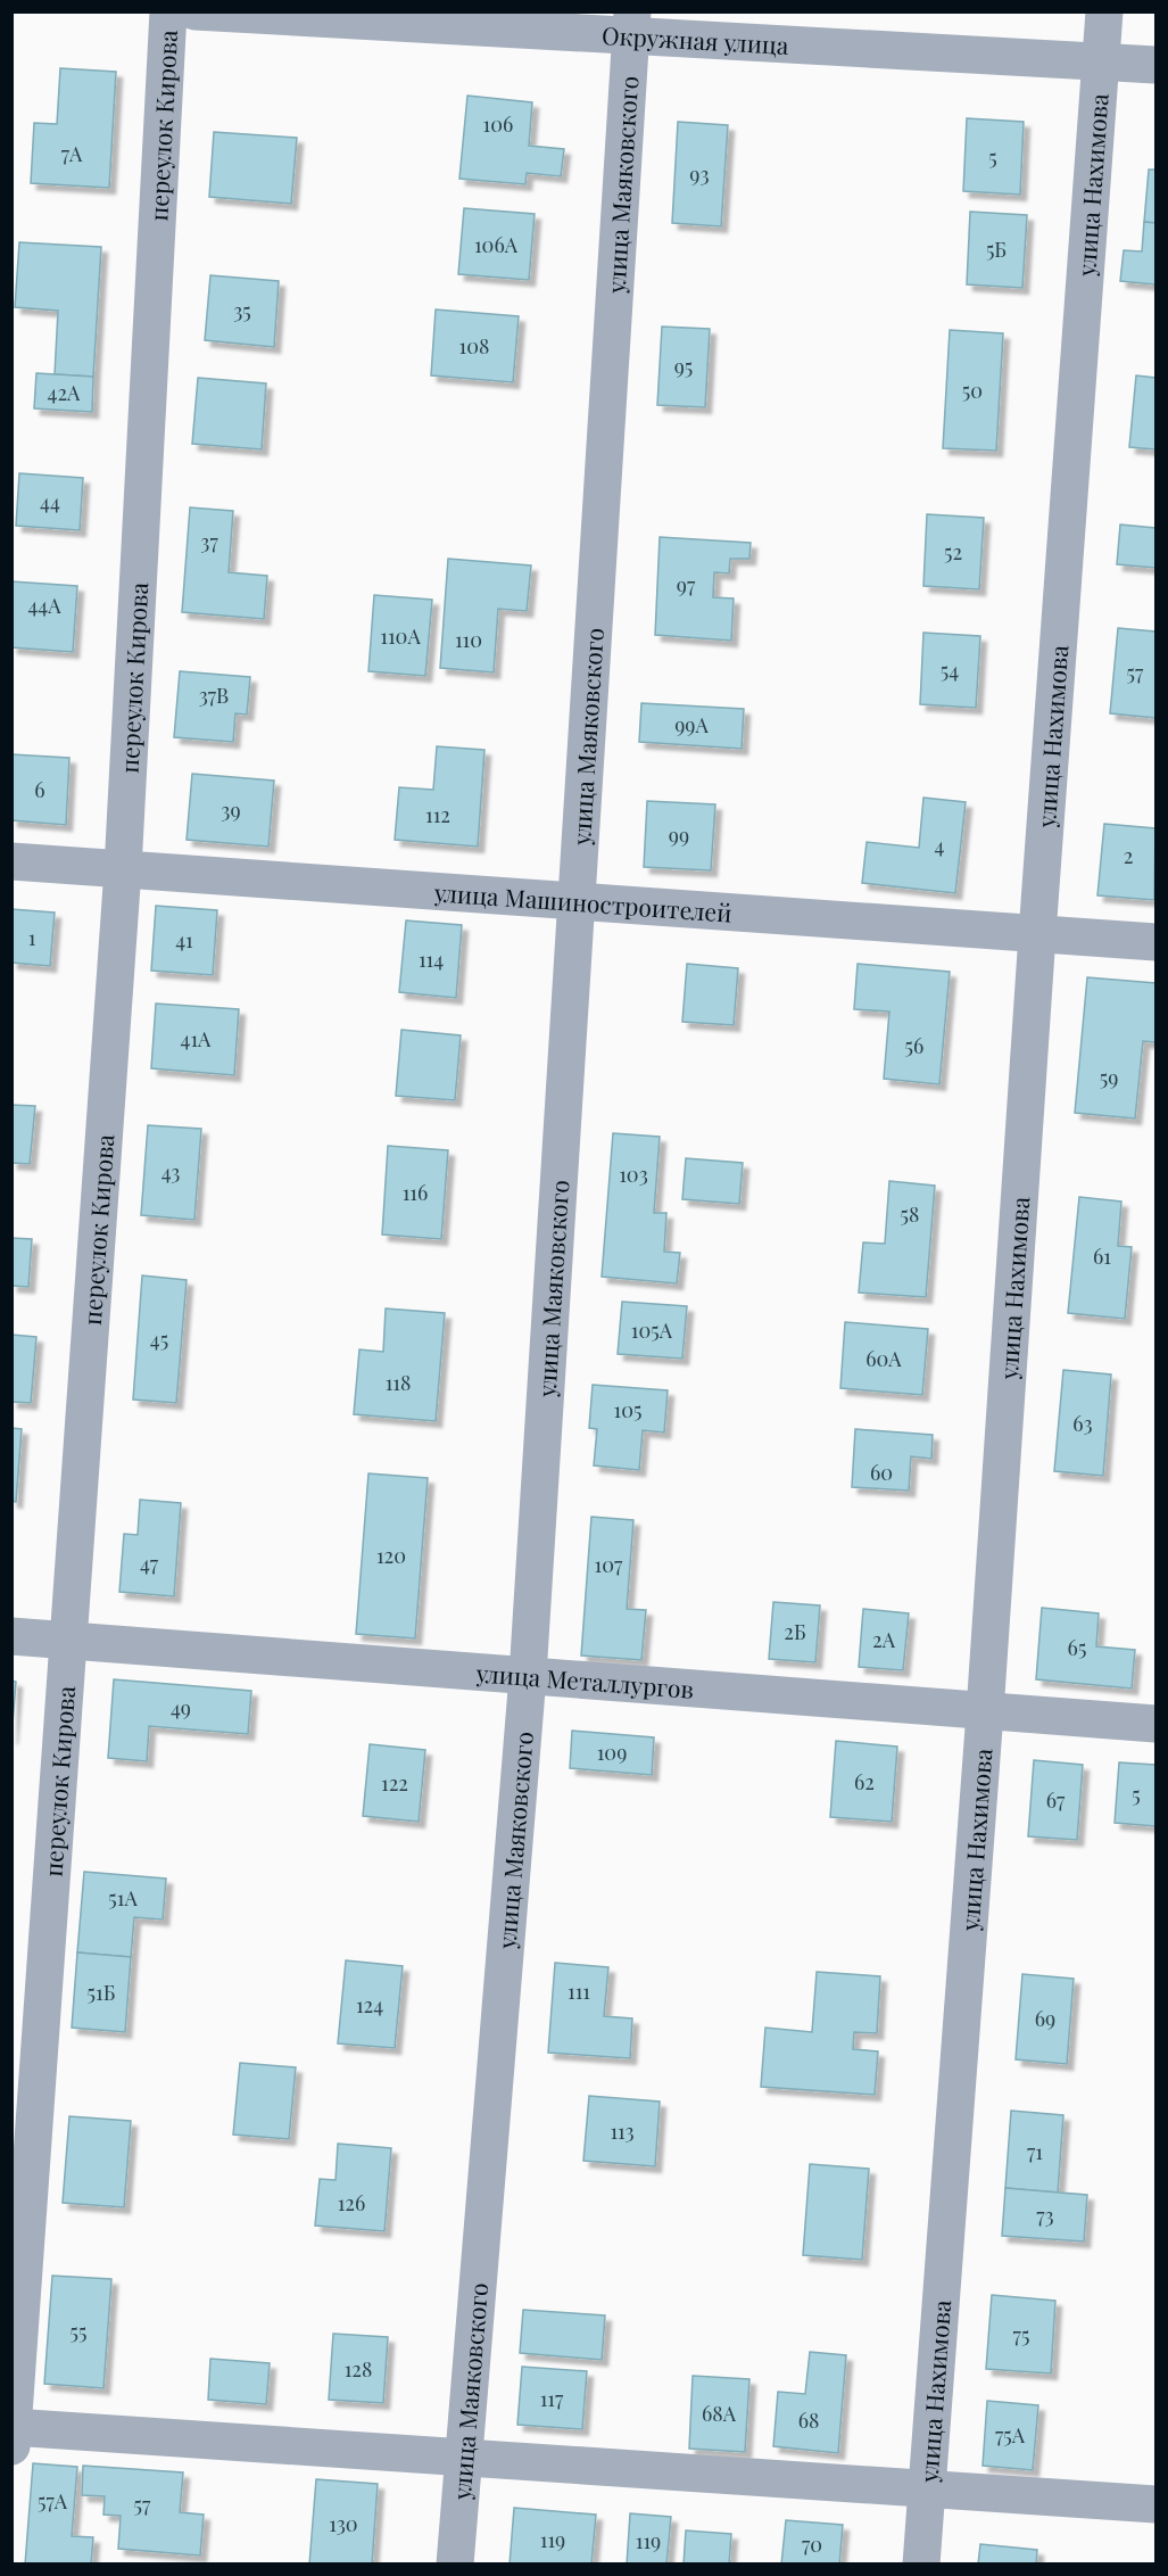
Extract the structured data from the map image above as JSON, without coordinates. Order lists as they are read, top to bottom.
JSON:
{
  "streets": {
    "street": [
      "Окружная улица",
      "переулок Кирова",
      "улица Маяковского",
      "улица Нахимова",
      "улица Машиностроителей",
      "улица Металлургов"
    ]
  },
  "crossings": [
    ["Окружная улица", "улица Маяковского"],
    ["Окружная улица", "улица Нахимова"],
    ["переулок Кирова", "улица Машиностроителей"],
    ["переулок Кирова", "улица Металлургов"],
    ["улица Маяковского", "улица Машиностроителей"],
    ["улица Маяковского", "улица Металлургов"],
    ["улица Нахимова", "улица Машиностроителей"],
    ["улица Нахимова", "улица Металлургов"]
  ],
  "house_numbers": [
    "106",
    "7А",
    "5",
    "93",
    "106А",
    "5Б",
    "35",
    "108",
    "95",
    "50",
    "42А",
    "44",
    "37",
    "52",
    "97",
    "44А",
    "110А",
    "110",
    "54",
    "57",
    "37В",
    "99А",
    "6",
    "39",
    "112",
    "99",
    "4",
    "2",
    "1",
    "41",
    "114",
    "41А",
    "56",
    "59",
    "43",
    "103",
    "116",
    "58",
    "61",
    "105А",
    "45",
    "60А",
    "118",
    "105",
    "63",
    "60",
    "120",
    "47",
    "107",
    "2Б",
    "2А",
    "65",
    "49",
    "109",
    "62",
    "122",
    "5",
    "67",
    "51А",
    "111",
    "51Б",
    "124",
    "69",
    "113",
    "71",
    "126",
    "73",
    "55",
    "75",
    "128",
    "117",
    "68А",
    "68",
    "75А",
    "57А",
    "57",
    "130",
    "119",
    "119",
    "70"
  ]
}
